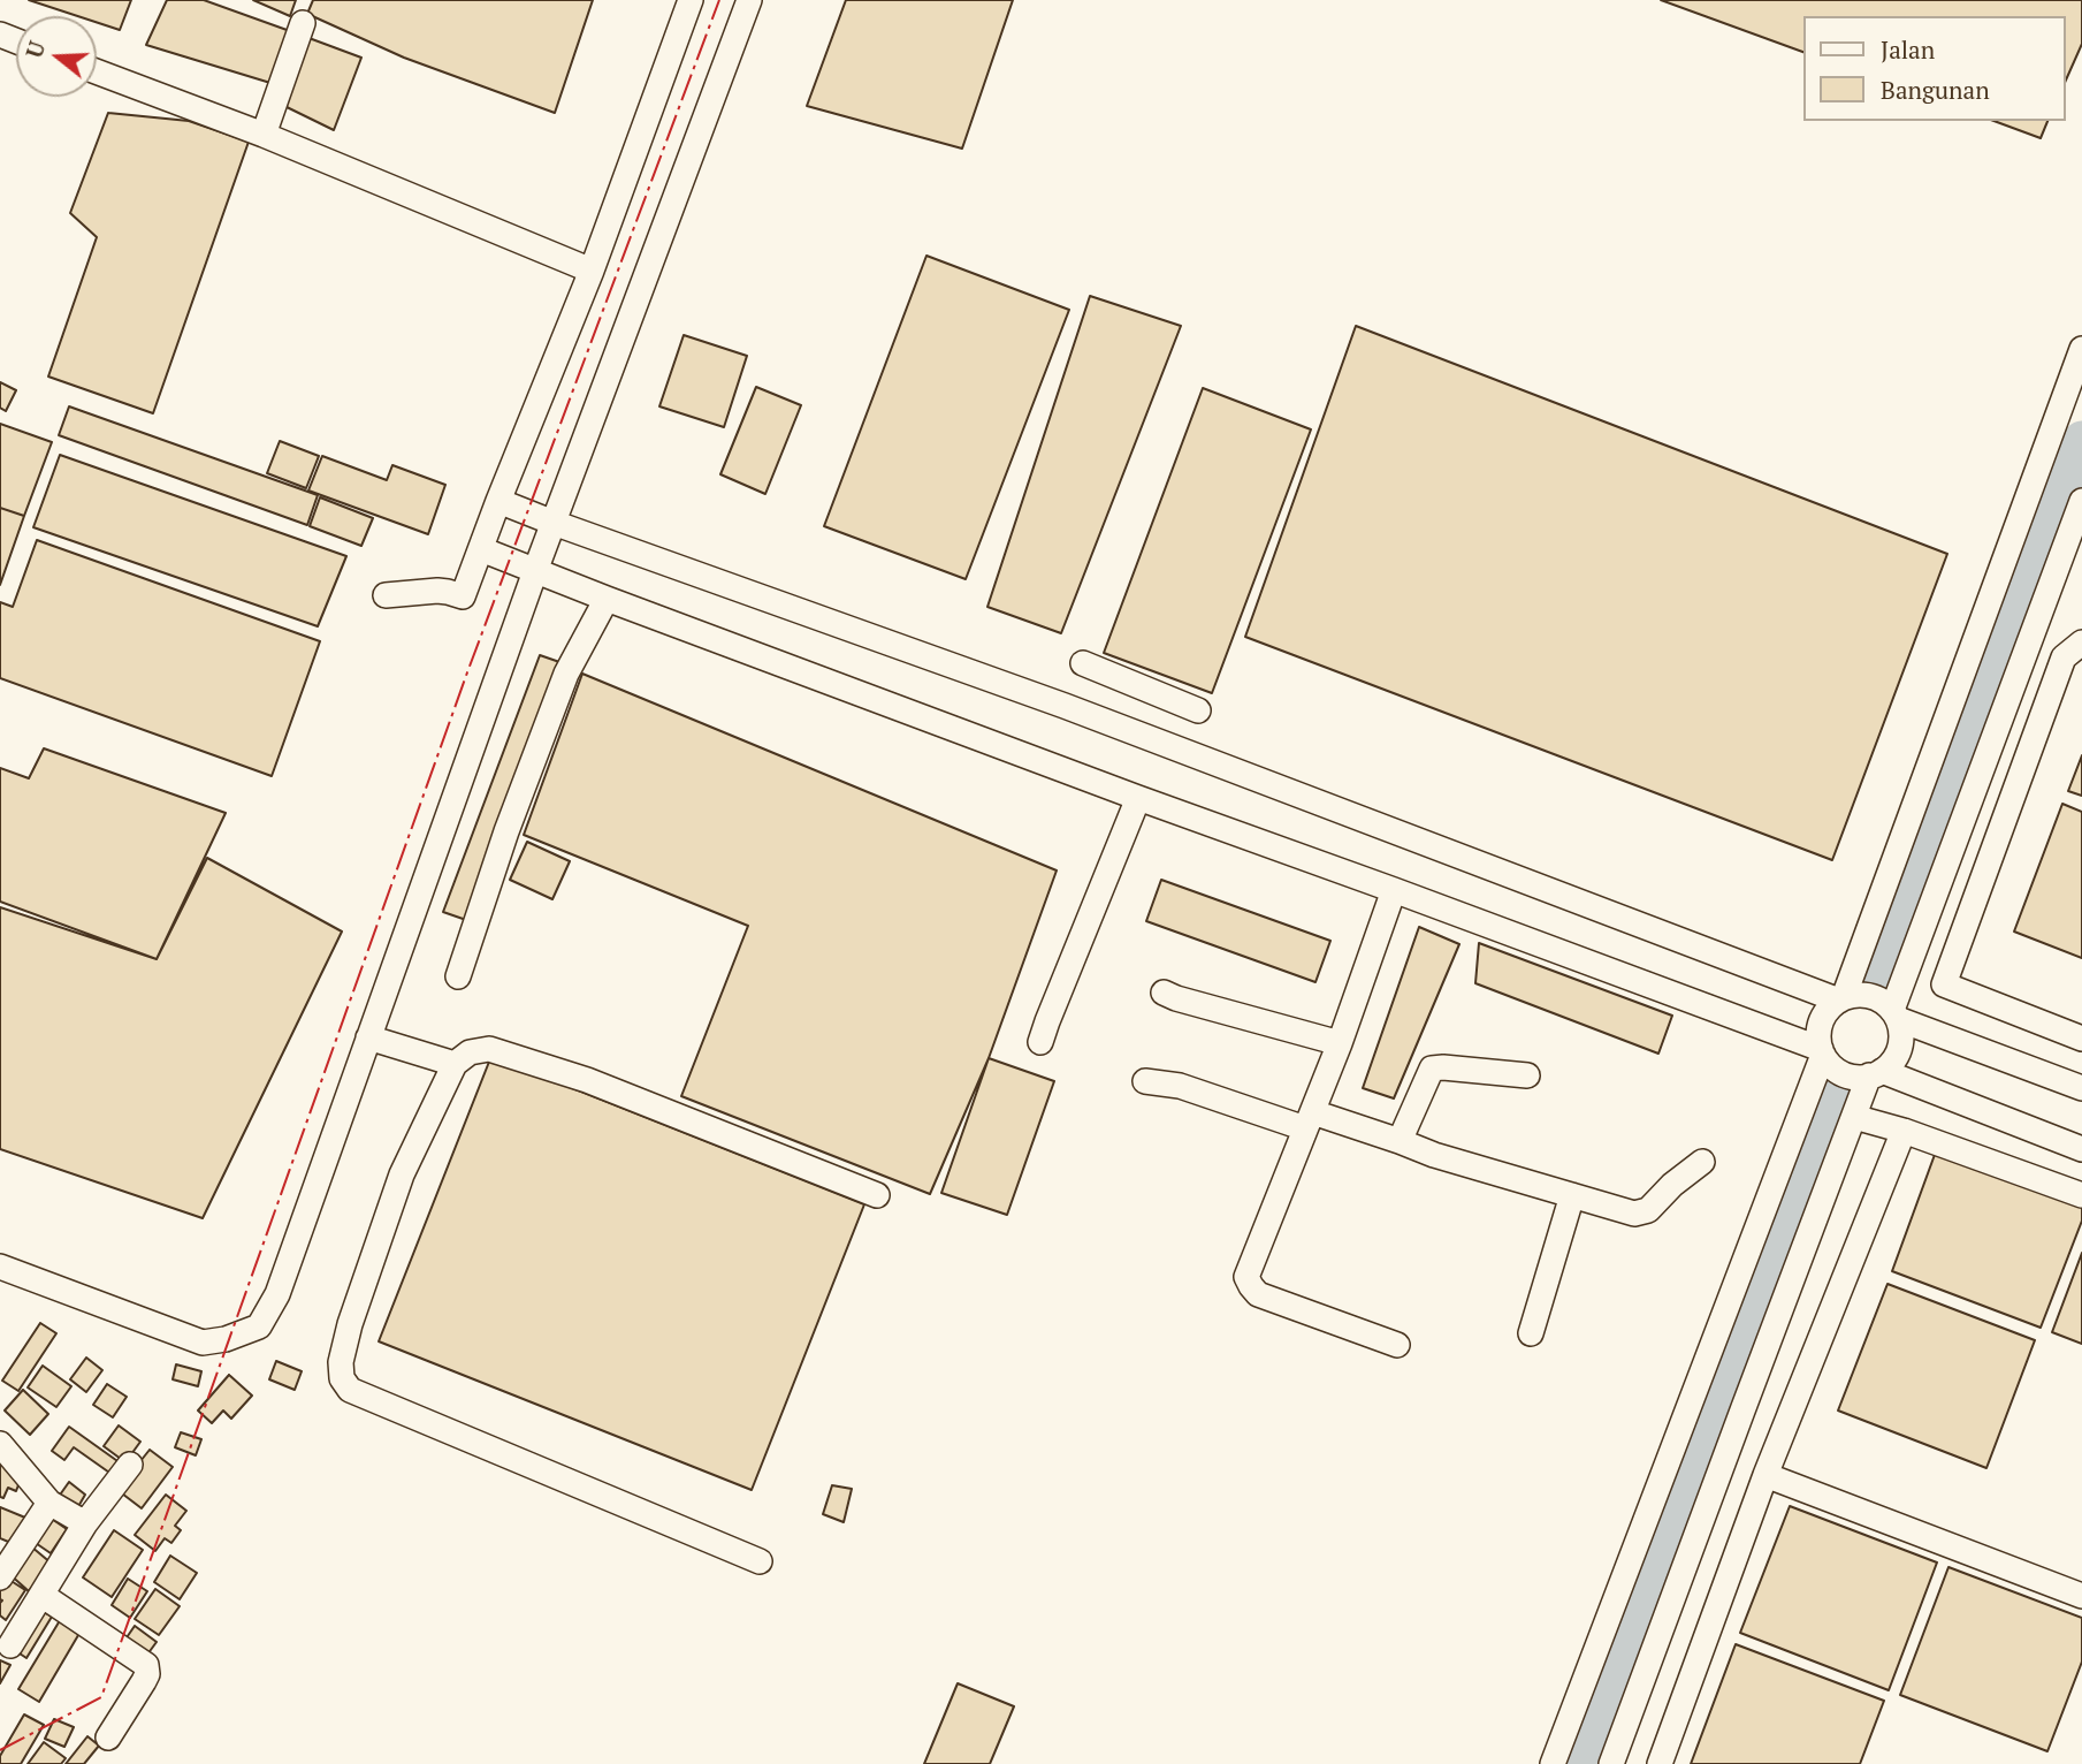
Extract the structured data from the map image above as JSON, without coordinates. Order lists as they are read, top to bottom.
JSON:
{
  "legend": ["Jalan", "Bangunan"],
  "north": "left"
}
